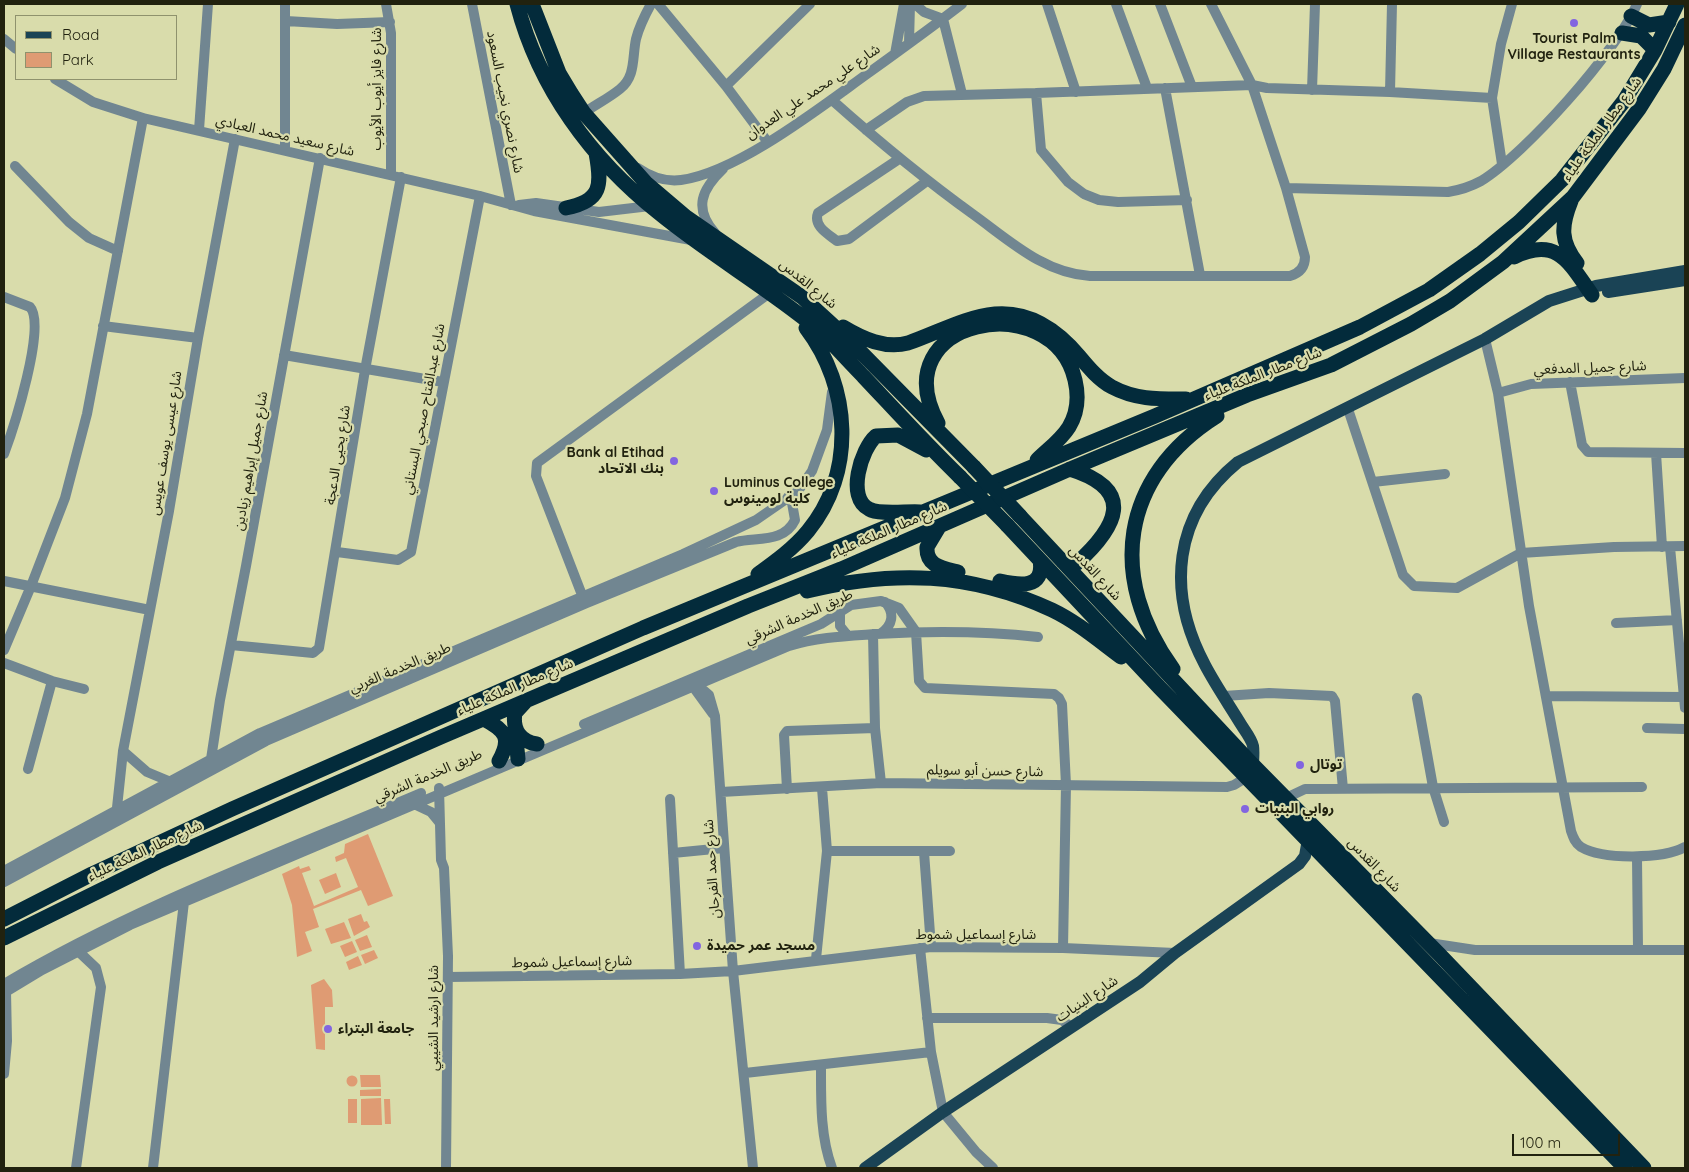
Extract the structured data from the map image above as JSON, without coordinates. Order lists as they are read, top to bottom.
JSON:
{
  "streets": {
    "highway": ["شارع مطار الملكة علياء", "شارع القدس"],
    "main road": ["شارع البنيات"],
    "street": [
      "شارع فايز أيوب الأيوب",
      "شارع علي محمد علي العدوان",
      "شارع نصري نجيب السعود",
      "شارع سعيد محمد العبادي",
      "شارع جميل المدفعي",
      "شارع عبدالفتاح صبحي البستاني",
      "شارع عيسى يوسف عويس",
      "شارع يحيى الدعجة",
      "شارع جميل إبراهيم زيادين",
      "طريق الخدمة الشرقي",
      "طريق الخدمة الغربي",
      "شارع حسن أبو سويلم",
      "شارع حمد الفرحان",
      "شارع إسماعيل شموط",
      "شارع ارشيد الشيبي"
    ]
  },
  "crossings": [
    ["شارع فايز أيوب الأيوب", "شارع سعيد محمد العبادي"],
    ["شارع فايز أيوب الأيوب", "شارع يحيى الدعجة"],
    ["شارع علي محمد علي العدوان", "شارع القدس"],
    ["شارع نصري نجيب السعود", "شارع سعيد محمد العبادي"],
    ["شارع سعيد محمد العبادي", "شارع القدس"],
    ["شارع سعيد محمد العبادي", "شارع عبدالفتاح صبحي البستاني"],
    ["شارع سعيد محمد العبادي", "شارع عيسى يوسف عويس"],
    ["شارع سعيد محمد العبادي", "شارع يحيى الدعجة"],
    ["شارع سعيد محمد العبادي", "شارع جميل إبراهيم زيادين"],
    ["شارع القدس", "شارع حسن أبو سويلم"],
    ["شارع القدس", "شارع البنيات"],
    ["شارع عبدالفتاح صبحي البستاني", "شارع يحيى الدعجة"],
    ["شارع عيسى يوسف عويس", "طريق الخدمة الغربي"],
    ["شارع يحيى الدعجة", "شارع جميل إبراهيم زيادين"],
    ["شارع جميل إبراهيم زيادين", "طريق الخدمة الغربي"],
    ["طريق الخدمة الشرقي", "شارع حمد الفرحان"],
    ["طريق الخدمة الشرقي", "شارع ارشيد الشيبي"],
    ["شارع حسن أبو سويلم", "شارع حمد الفرحان"],
    ["شارع حمد الفرحان", "شارع إسماعيل شموط"],
    ["شارع إسماعيل شموط", "شارع البنيات"],
    ["شارع إسماعيل شموط", "شارع ارشيد الشيبي"]
  ],
  "places": [
    "Tourist Palm Village Restaurants",
    "Bank al Etihad بنك الاتحاد",
    "Luminus College كلية لومينوس",
    "توتال",
    "روابي البنيات",
    "مسجد عمر حميدة",
    "جامعة البتراء"
  ],
  "legend": ["Road", "Park"],
  "scale_bar": "100 m"
}
